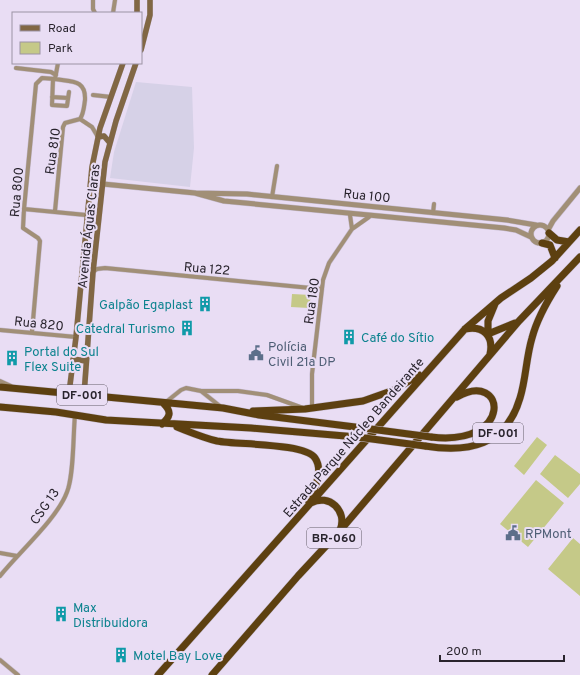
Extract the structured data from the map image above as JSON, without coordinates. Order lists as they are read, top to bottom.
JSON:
{
  "streets": {
    "highway": ["DF-001", "Estrada Parque Núcleo Bandeirante", "BR-060"],
    "main road": ["Avenida Águas Claras"],
    "street": [
      "Rua 810",
      "Rua 800",
      "Rua 100",
      "Rua 122",
      "Rua 180",
      "Rua 820",
      "CSG 13"
    ]
  },
  "crossings": [
    ["Rua 800", "Rua 820"],
    ["Rua 100", "Avenida Águas Claras"],
    ["Rua 100", "Rua 180"],
    ["Avenida Águas Claras", "Rua 122"],
    ["Avenida Águas Claras", "Rua 820"],
    ["Avenida Águas Claras", "DF-001"],
    ["Rua 122", "Rua 180"],
    ["DF-001", "CSG 13"],
    ["DF-001", "BR-060"]
  ],
  "places": {
    "building": [
      "Galpão Egaplast",
      "Catedral Turismo",
      "Café do Sítio",
      "Portal do Sul Flex Suite",
      "Max Distribuidora",
      "Motel Bay Love"
    ],
    "public building": ["Polícia Civil 21a DP", "RPMont"]
  },
  "legend": ["Road", "Park"],
  "scale_bar": "200 m"
}
